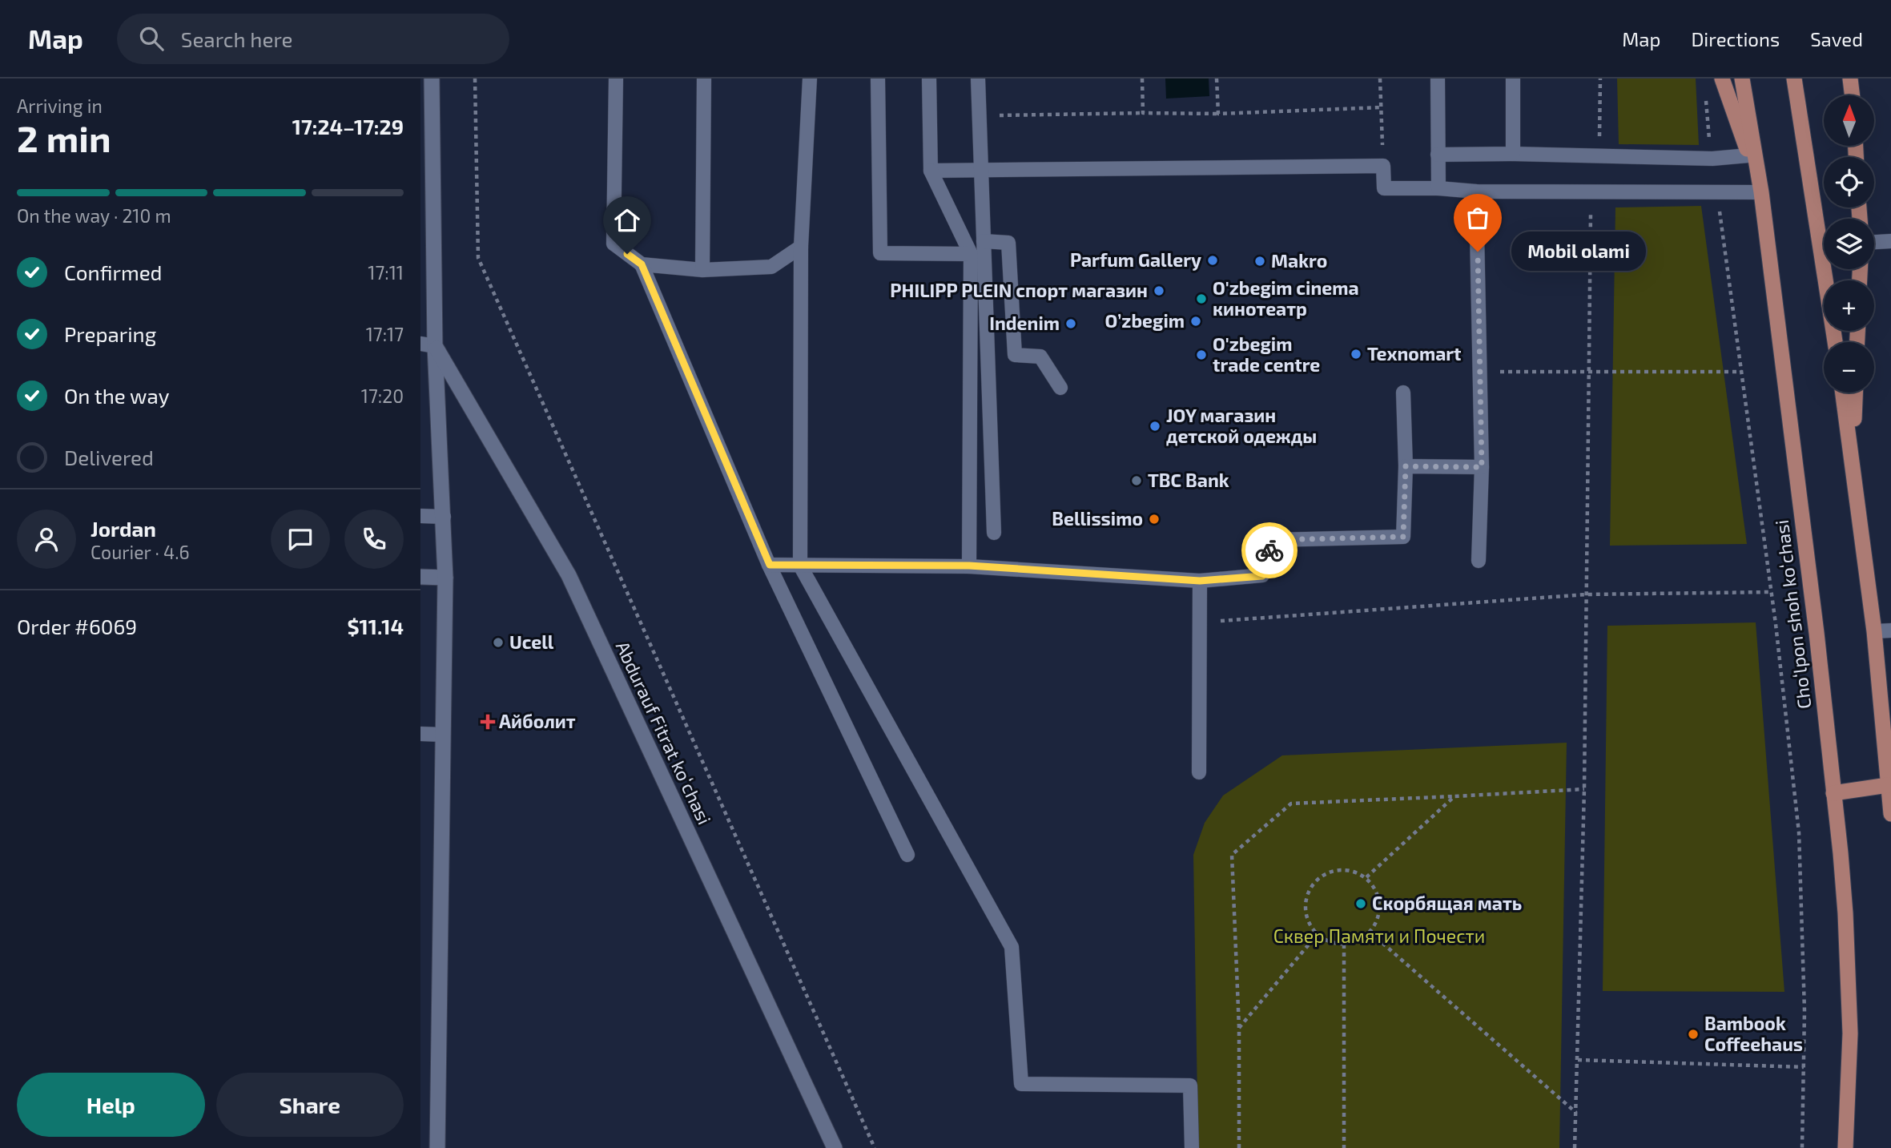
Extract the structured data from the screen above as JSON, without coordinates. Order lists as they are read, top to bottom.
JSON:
{
  "streets": {
    "main road": ["Choʻlpon shoh koʻchasi", "Abdurauf Fitrat koʻchasi"]
  },
  "parks": ["Сквер Памяти и Почести"],
  "places": {
    "other": [
      "Mobil olami",
      "Parfum Gallery",
      "Makro",
      "PHILIPP PLEIN спорт магазин",
      "O'zbegim cinema кинотеатр",
      "O’zbegim",
      "Indenim",
      "Texnomart",
      "O'zbegim trade centre",
      "JOY магазин детской одежды",
      "TBC Bank",
      "Bellissimo",
      "Ucell",
      "Скорбящая мать",
      "Bambook Coffeehaus"
    ],
    "health": ["Айболит"]
  },
  "north": "top",
  "page": {
    "header": "Map",
    "search": "Search here",
    "nav": ["Map", "Directions", "Saved"],
    "heading": ["2 min", "Arriving in", "17:24–17:29"],
    "panel": [
      "Jordan",
      "Courier · 4.6",
      "Order #6069",
      "$11.14"
    ],
    "map_buttons": ["+", "−"],
    "bar": "On the way · 210 m",
    "bubble": "Mobil olami",
    "list": [
      ["Confirmed", "17:11"],
      ["Preparing", "17:17"],
      ["On the way", "17:20"],
      "Delivered"
    ],
    "buttons": ["Help", "Share"]
  }
}
